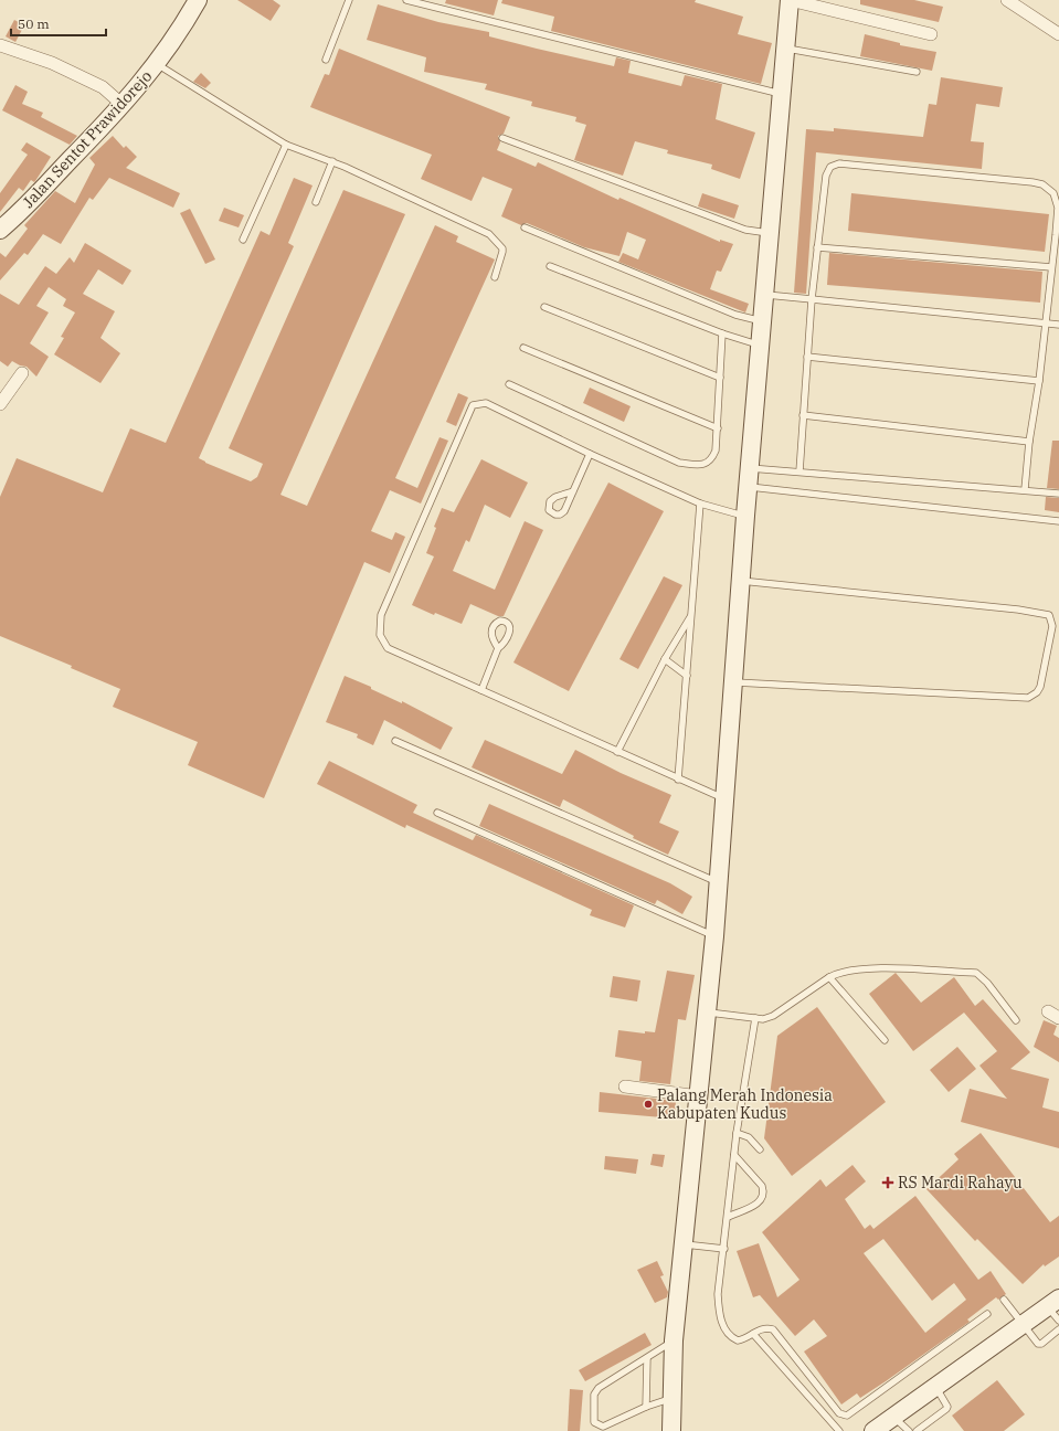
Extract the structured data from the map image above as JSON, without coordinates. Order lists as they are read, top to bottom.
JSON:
{
  "streets": {
    "main road": ["Jalan Sentot Prawidorejo"]
  },
  "places": {
    "other": ["Palang Merah Indonesia Kabupaten Kudus"],
    "health": ["RS Mardi Rahayu"]
  },
  "scale_bar": "50 m"
}
